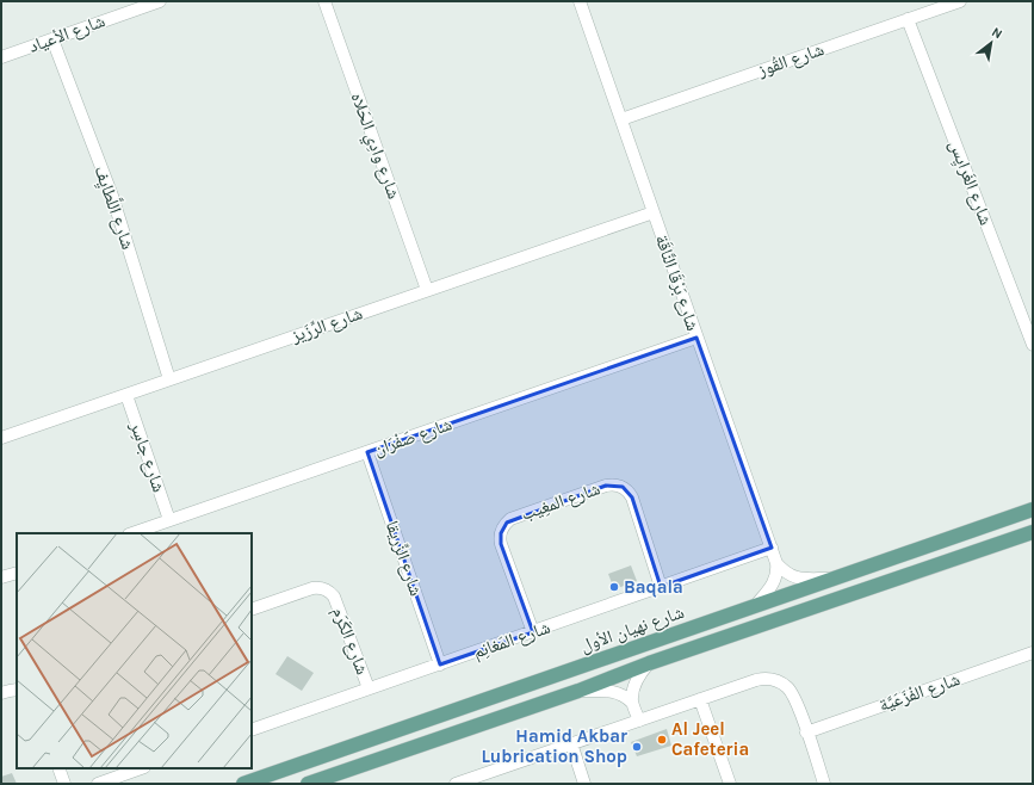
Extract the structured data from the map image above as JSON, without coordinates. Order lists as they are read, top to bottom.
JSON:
{
  "streets": {
    "main road": ["شارع نهيان الأول"],
    "street": [
      "شارع الأعياد",
      "شارع القُوز",
      "شارع وادِي الحَلاه",
      "شارع الغَرايِس",
      "شارع اللَّطايِف",
      "شارع بَرْقَا النَّاقَة",
      "شارع الرِّزَيز",
      "شارع صَفْرَان",
      "شارع جاسِر",
      "شارع المغِيب",
      "شارع الزِّريقا",
      "شارع المَغانِم",
      "شارع الكَرَم",
      "شارع الفْزَعَيَّة"
    ]
  },
  "crossings": [
    ["شارع الأعياد", "شارع اللَّطايِف"],
    ["شارع القُوز", "شارع الغَرايِس"],
    ["شارع القُوز", "شارع بَرْقَا النَّاقَة"],
    ["شارع وادِي الحَلاه", "شارع الرِّزَيز"],
    ["شارع اللَّطايِف", "شارع الرِّزَيز"],
    ["شارع بَرْقَا النَّاقَة", "شارع الرِّزَيز"],
    ["شارع بَرْقَا النَّاقَة", "شارع صَفْرَان"],
    ["شارع بَرْقَا النَّاقَة", "شارع المَغانِم"],
    ["شارع الرِّزَيز", "شارع جاسِر"],
    ["شارع صَفْرَان", "شارع جاسِر"],
    ["شارع صَفْرَان", "شارع الزِّريقا"],
    ["شارع المغِيب", "شارع المَغانِم"],
    ["شارع الزِّريقا", "شارع المَغانِم"],
    ["شارع المَغانِم", "شارع الكَرَم"]
  ],
  "places": ["Baqala", "Al Jeel Cafeteria", "Hamid Akbar Lubrication Shop"],
  "north": "top right"
}
